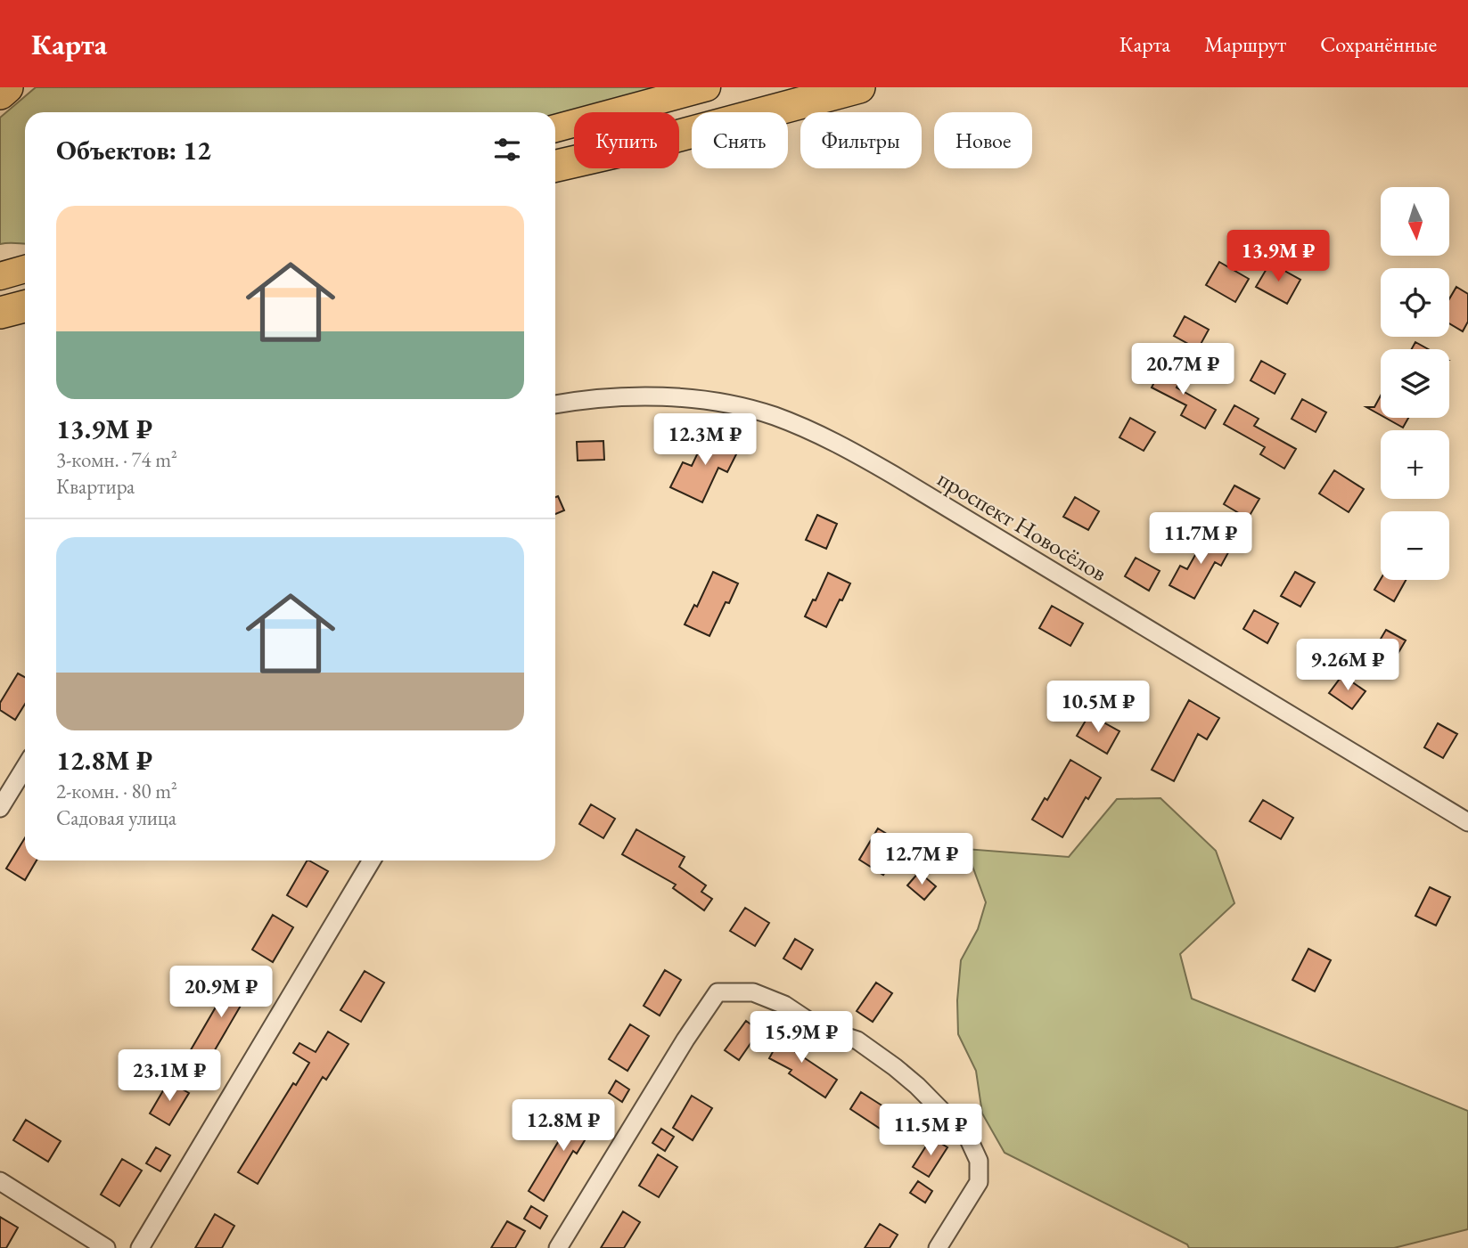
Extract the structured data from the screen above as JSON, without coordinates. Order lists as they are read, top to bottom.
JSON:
{
  "streets": {
    "street": ["проспект Новосёлов"]
  },
  "north": "bottom",
  "page": {
    "header": "Карта",
    "nav": ["Карта", "Маршрут", "Сохранённые"],
    "chip": [
      "Купить",
      "Снять",
      "Фильтры",
      "Новое"
    ],
    "heading": "Объектов: 12",
    "map_buttons": ["+", "−"],
    "list": [
      {
        "name": "13.9M ₽",
        "note": "3-комн. · 74 m² · Квартира"
      },
      {
        "name": "12.8M ₽",
        "note": "2-комн. · 80 m² · Садовая улица"
      }
    ],
    "price": [
      "13.9M ₽",
      "20.7M ₽",
      "12.3M ₽",
      "11.7M ₽",
      "9.26M ₽",
      "10.5M ₽",
      "12.7M ₽",
      "20.9M ₽",
      "15.9M ₽",
      "23.1M ₽",
      "12.8M ₽",
      "11.5M ₽"
    ]
  }
}
